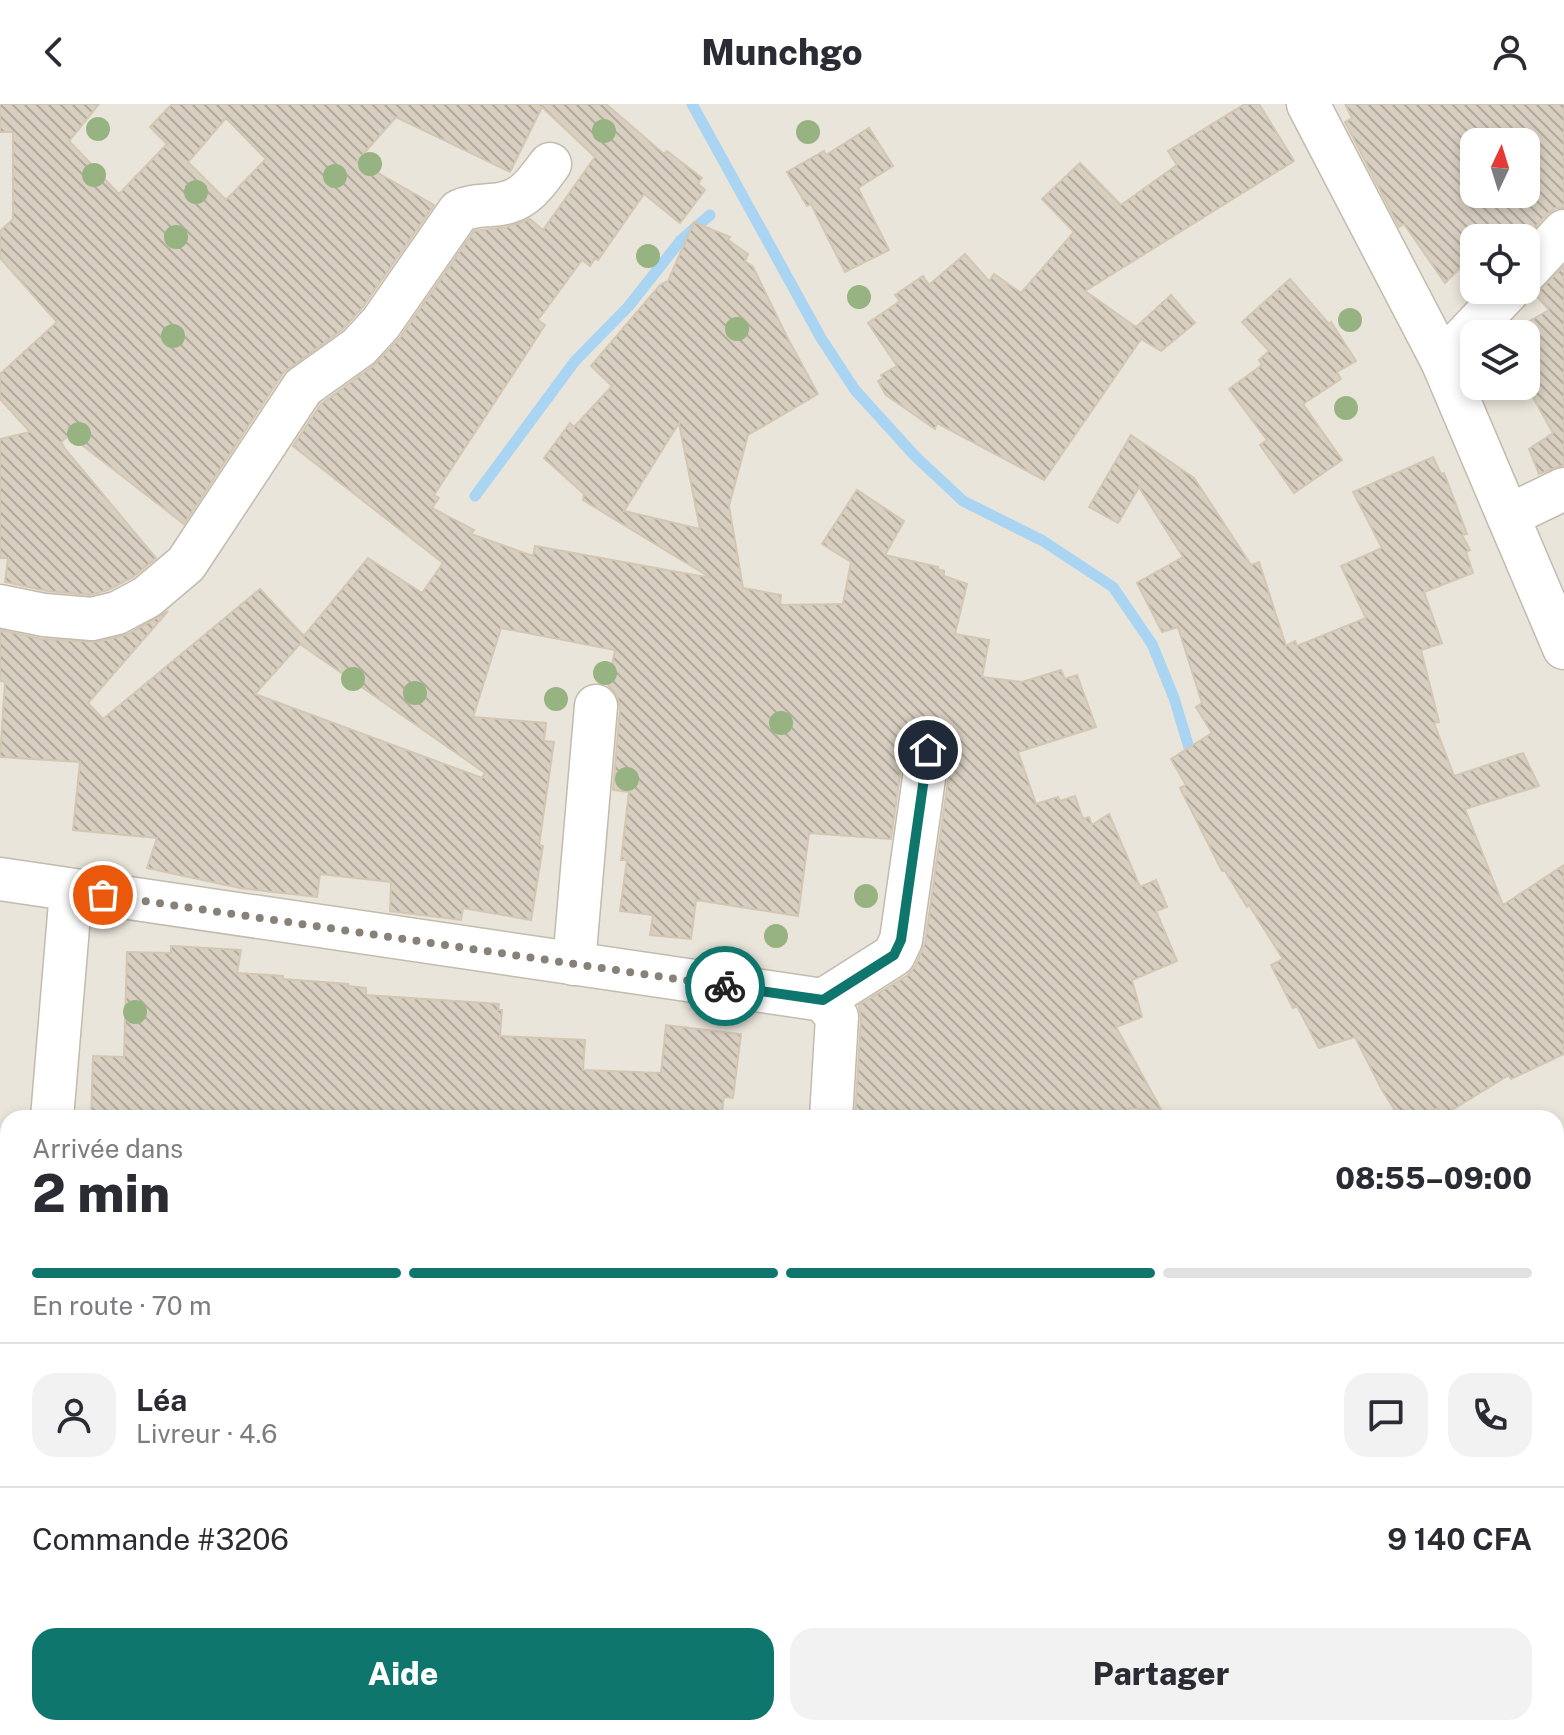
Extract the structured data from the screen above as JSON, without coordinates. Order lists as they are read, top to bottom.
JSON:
{
  "north": "top",
  "page": {
    "header": "Munchgo",
    "heading": ["2 min", "Arrivée dans", "08:55–09:00"],
    "panel": [
      "Léa",
      "Livreur · 4.6",
      "Commande #3206",
      "9 140 CFA"
    ],
    "bar": "En route · 70 m",
    "buttons": ["Aide", "Partager"]
  }
}
